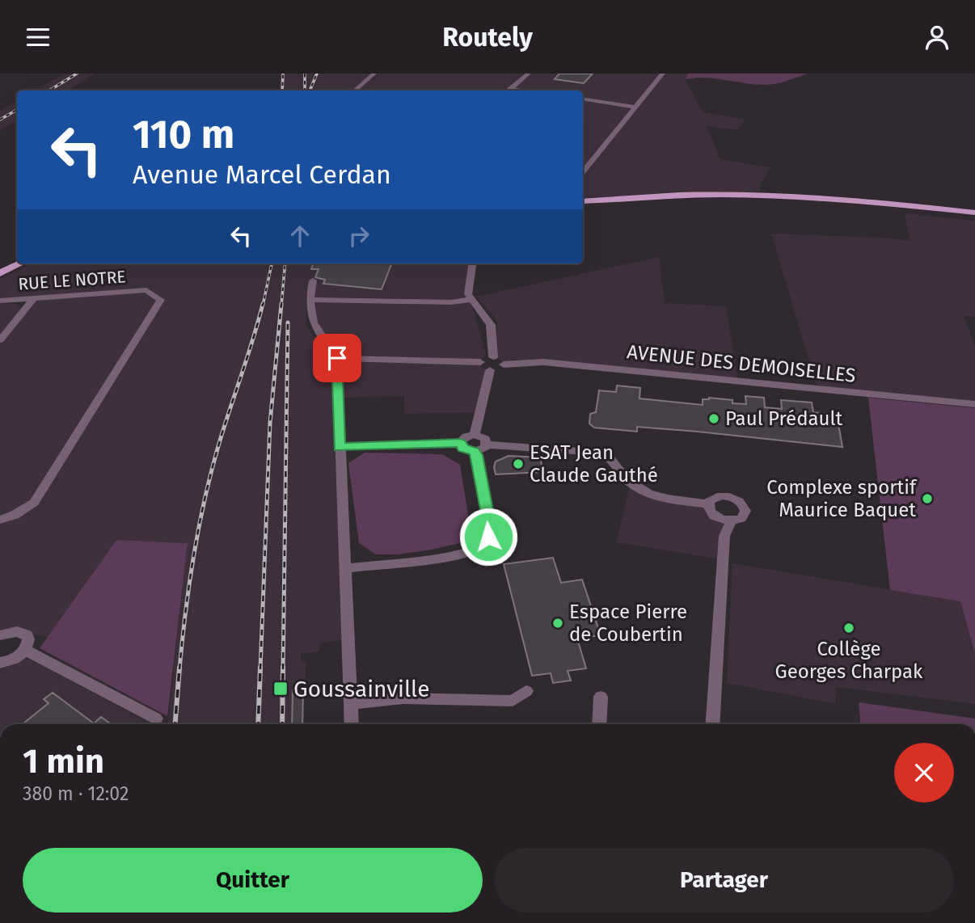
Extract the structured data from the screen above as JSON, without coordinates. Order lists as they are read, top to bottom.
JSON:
{
  "streets": {
    "street": ["RUE LE NOTRE", "AVENUE DES DEMOISELLES"]
  },
  "places": {
    "other": [
      "Paul Prédault",
      "ESAT Jean Claude Gauthé",
      "Complexe sportif Maurice Baquet",
      "Espace Pierre de Coubertin",
      "Collège Georges Charpak"
    ],
    "transit": ["Goussainville"]
  },
  "page": {
    "header": "Routely",
    "turn": ["110 m", "Avenue Marcel Cerdan"],
    "heading": ["1 min", "380 m · 12:02"],
    "buttons": ["Quitter", "Partager"]
  }
}
